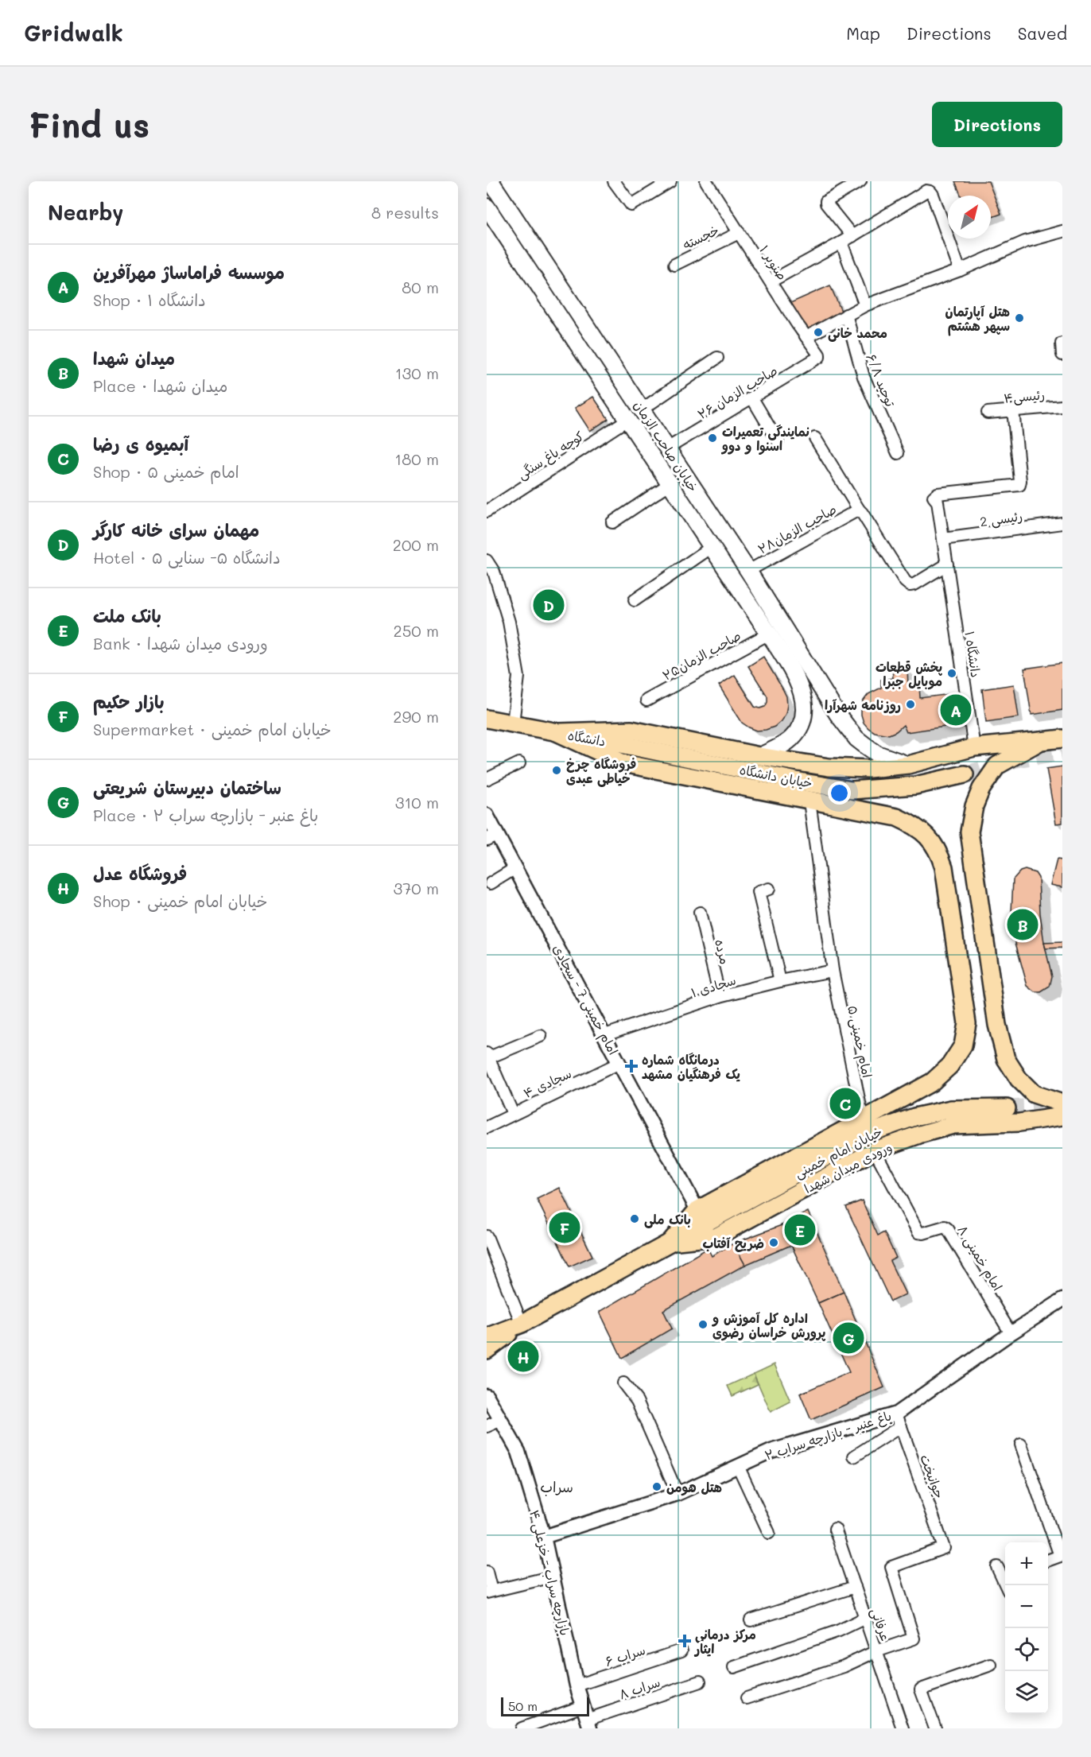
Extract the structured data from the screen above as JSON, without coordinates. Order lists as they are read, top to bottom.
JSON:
{
  "streets": {
    "main road": [
      "خیابان صاحب الزمان",
      "دانشگاه",
      "خیابان دانشگاه",
      "خیابان امام خمینی",
      "ورودی میدان شهدا"
    ],
    "street": [
      "خجسته",
      "صنوبر ۱",
      "توحید ۶/۸",
      "صاحب الزمان ۲۶",
      "رئیسی۴",
      "کوچه باغ سنگی",
      "رئیسی 2",
      "صاحب الزمان۲۸",
      "دانشگاه ۱",
      "صاحب الزمان۲۵",
      "مرده",
      "سجادی ۱",
      "امام خمینی 7 - سجادی",
      "امام خمینی ۵",
      "سجادی ۴",
      "امام خمینی ۸",
      "باغ عنبر - بازارچه سراب ۲",
      "جوانبخت",
      "بازارچه سراب - خزعلی ۴",
      "عرفانی",
      "سراب ۶",
      "سراب ۸"
    ]
  },
  "crossings": [
    ["خجسته", "صنوبر ۱"],
    ["صنوبر ۱", "صاحب الزمان ۲۶"],
    ["صاحب الزمان ۲۶", "خیابان صاحب الزمان"],
    ["رئیسی۴", "دانشگاه ۱"],
    ["خیابان صاحب الزمان", "صاحب الزمان۲۸"],
    ["رئیسی 2", "دانشگاه ۱"],
    ["دانشگاه", "خیابان دانشگاه"],
    ["مرده", "سجادی ۱"],
    ["سجادی ۱", "امام خمینی 7 - سجادی"],
    ["سجادی ۱", "امام خمینی ۵"],
    ["امام خمینی 7 - سجادی", "سجادی ۴"],
    ["امام خمینی 7 - سجادی", "خیابان امام خمینی"],
    ["ورودی میدان شهدا", "امام خمینی ۸"],
    ["امام خمینی ۸", "باغ عنبر - بازارچه سراب ۲"],
    ["باغ عنبر - بازارچه سراب ۲", "جوانبخت"],
    ["باغ عنبر - بازارچه سراب ۲", "بازارچه سراب - خزعلی ۴"],
    ["جوانبخت", "عرفانی"],
    ["بازارچه سراب - خزعلی ۴", "سراب ۶"],
    ["بازارچه سراب - خزعلی ۴", "سراب ۸"]
  ],
  "districts": ["سراب"],
  "places": {
    "other": [
      "هتل آپارتمان سپهر هشتم",
      "محمد خانی",
      "نمایندگی تعمیرات اسنوا و دوو",
      "پخش قطعات موبایل جبرا",
      "روزنامه شهرآرا",
      "فروشگاه چرخ خیاطی عبدی",
      "بانک ملی",
      "ضریح آفتاب",
      "اداره کل آموزش و پرورش خراسان رضوی",
      "هتل هومن"
    ],
    "health": ["درمانگاه شماره یک فرهنگیان مشهد", "مرکز درمانی ایثار"]
  },
  "scale_bar": "50 m",
  "north": "top right",
  "page": {
    "header": "Gridwalk",
    "nav": ["Map", "Directions", "Saved"],
    "buttons": "Directions",
    "title": "Find us",
    "heading": ["Nearby", "8 results"],
    "list": [
      {
        "mark": "A",
        "name": "موسسه فراماساژ مهرآفرین",
        "note": "Shop · دانشگاه ۱",
        "value": "80 m"
      },
      {
        "mark": "B",
        "name": "میدان شهدا",
        "note": "Place · میدان شهدا",
        "value": "130 m"
      },
      {
        "mark": "C",
        "name": "آبمیوه ی رضا",
        "note": "Shop · امام خمینی ۵",
        "value": "180 m"
      },
      {
        "mark": "D",
        "name": "مهمان سرای خانه کارگر",
        "note": "Hotel · دانشگاه ۵- سنایی ۵",
        "value": "200 m"
      },
      {
        "mark": "E",
        "name": "بانک ملت",
        "note": "Bank · ورودی میدان شهدا",
        "value": "250 m"
      },
      {
        "mark": "F",
        "name": "بازار حکیم",
        "note": "Supermarket · خیابان امام خمینی",
        "value": "290 m"
      },
      {
        "mark": "G",
        "name": "ساختمان دبیرستان شریعتی",
        "note": "Place · باغ عنبر - بازارچه سراب ۲",
        "value": "310 m"
      },
      {
        "mark": "H",
        "name": "فروشگاه عدل",
        "note": "Shop · خیابان امام خمینی",
        "value": "370 m"
      }
    ],
    "pins": [
      "D",
      "A",
      "B",
      "C",
      "F",
      "E",
      "G",
      "H"
    ],
    "map_buttons": ["+", "−"],
    "scale": "50 m"
  }
}
